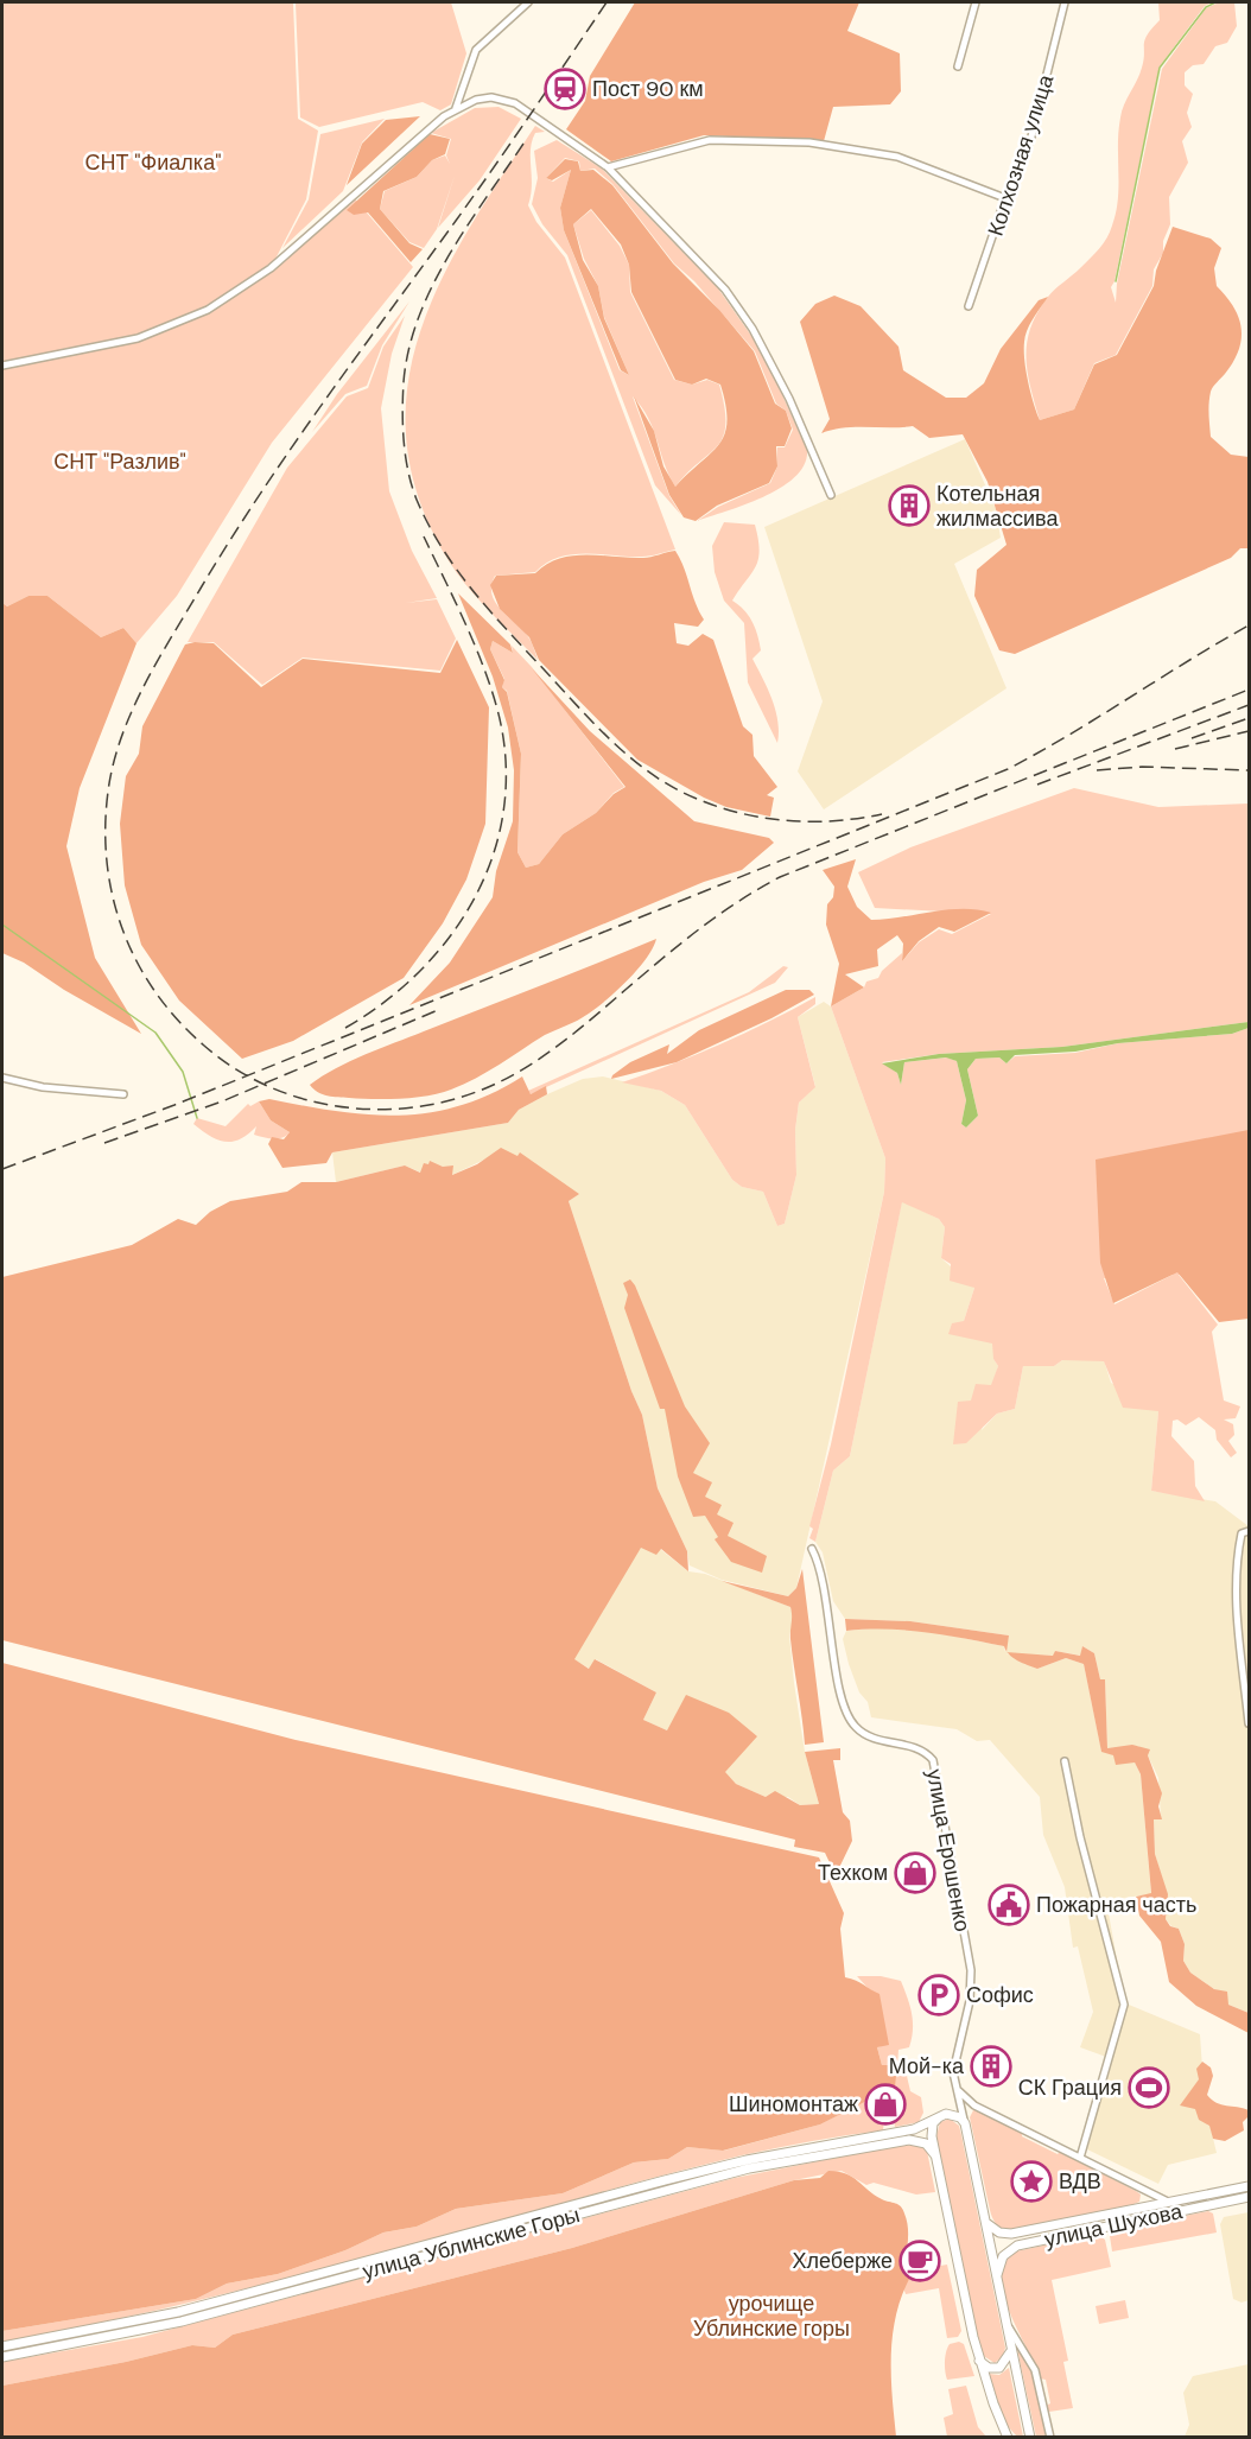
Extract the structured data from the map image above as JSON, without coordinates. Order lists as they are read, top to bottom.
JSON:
{
  "streets": {
    "main road": ["улица Ерошенко", "улица Шухова", "улица Ублинские Горы"],
    "street": ["Колхозная улица"]
  },
  "crossings": [
    ["улица Ерошенко", "улица Шухова"]
  ],
  "parks": ["СНТ \"Фиалка\"", "СНТ \"Разлив\"", "урочище Ублинские горы"],
  "places": {
    "station": ["Пост 90 км"],
    "building": ["Котельная жилмассива", "Мой-ка"],
    "shop": ["Техком", "Шиномонтаж"],
    "public building": ["Пожарная часть"],
    "parking": ["Софис"],
    "sports": ["СК Грация"],
    "place": ["ВДВ"],
    "cafe": ["Хлеберже"]
  }
}
